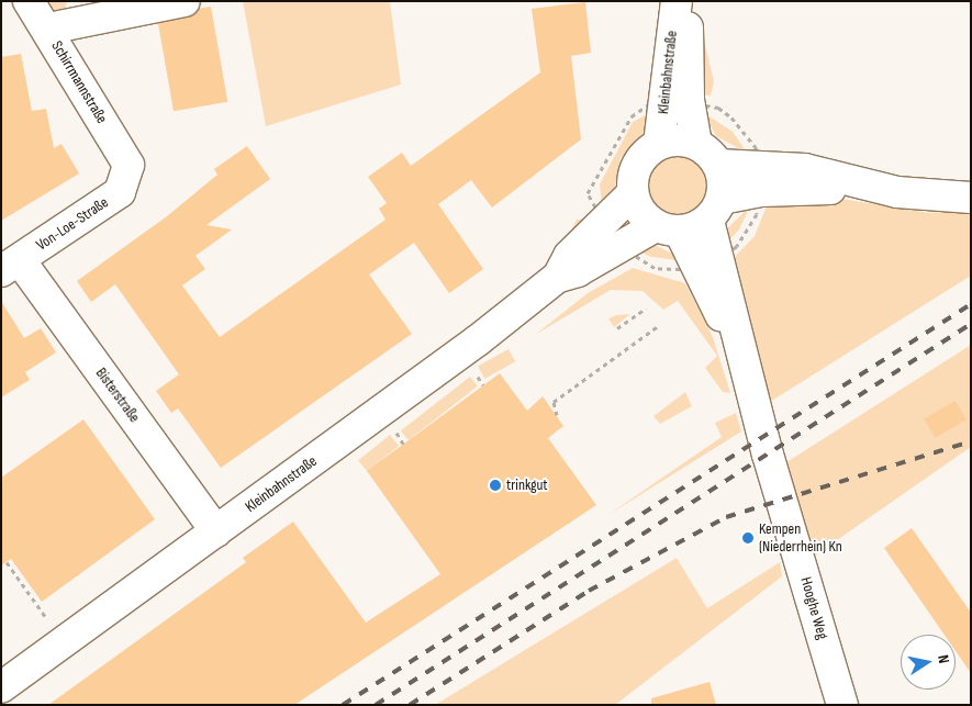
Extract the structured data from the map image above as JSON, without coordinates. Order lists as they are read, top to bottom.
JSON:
{
  "streets": {
    "street": [
      "Kleinbahnstraße",
      "Schirrmannstraße",
      "Von-Loe-Straße",
      "Bisterstraße",
      "Hooghe Weg"
    ]
  },
  "crossings": [
    ["Kleinbahnstraße", "Bisterstraße"],
    ["Kleinbahnstraße", "Hooghe Weg"],
    ["Schirrmannstraße", "Von-Loe-Straße"],
    ["Von-Loe-Straße", "Bisterstraße"]
  ],
  "places": ["trinkgut", "Kempen (Niederrhein) Kn"],
  "north": "right"
}
